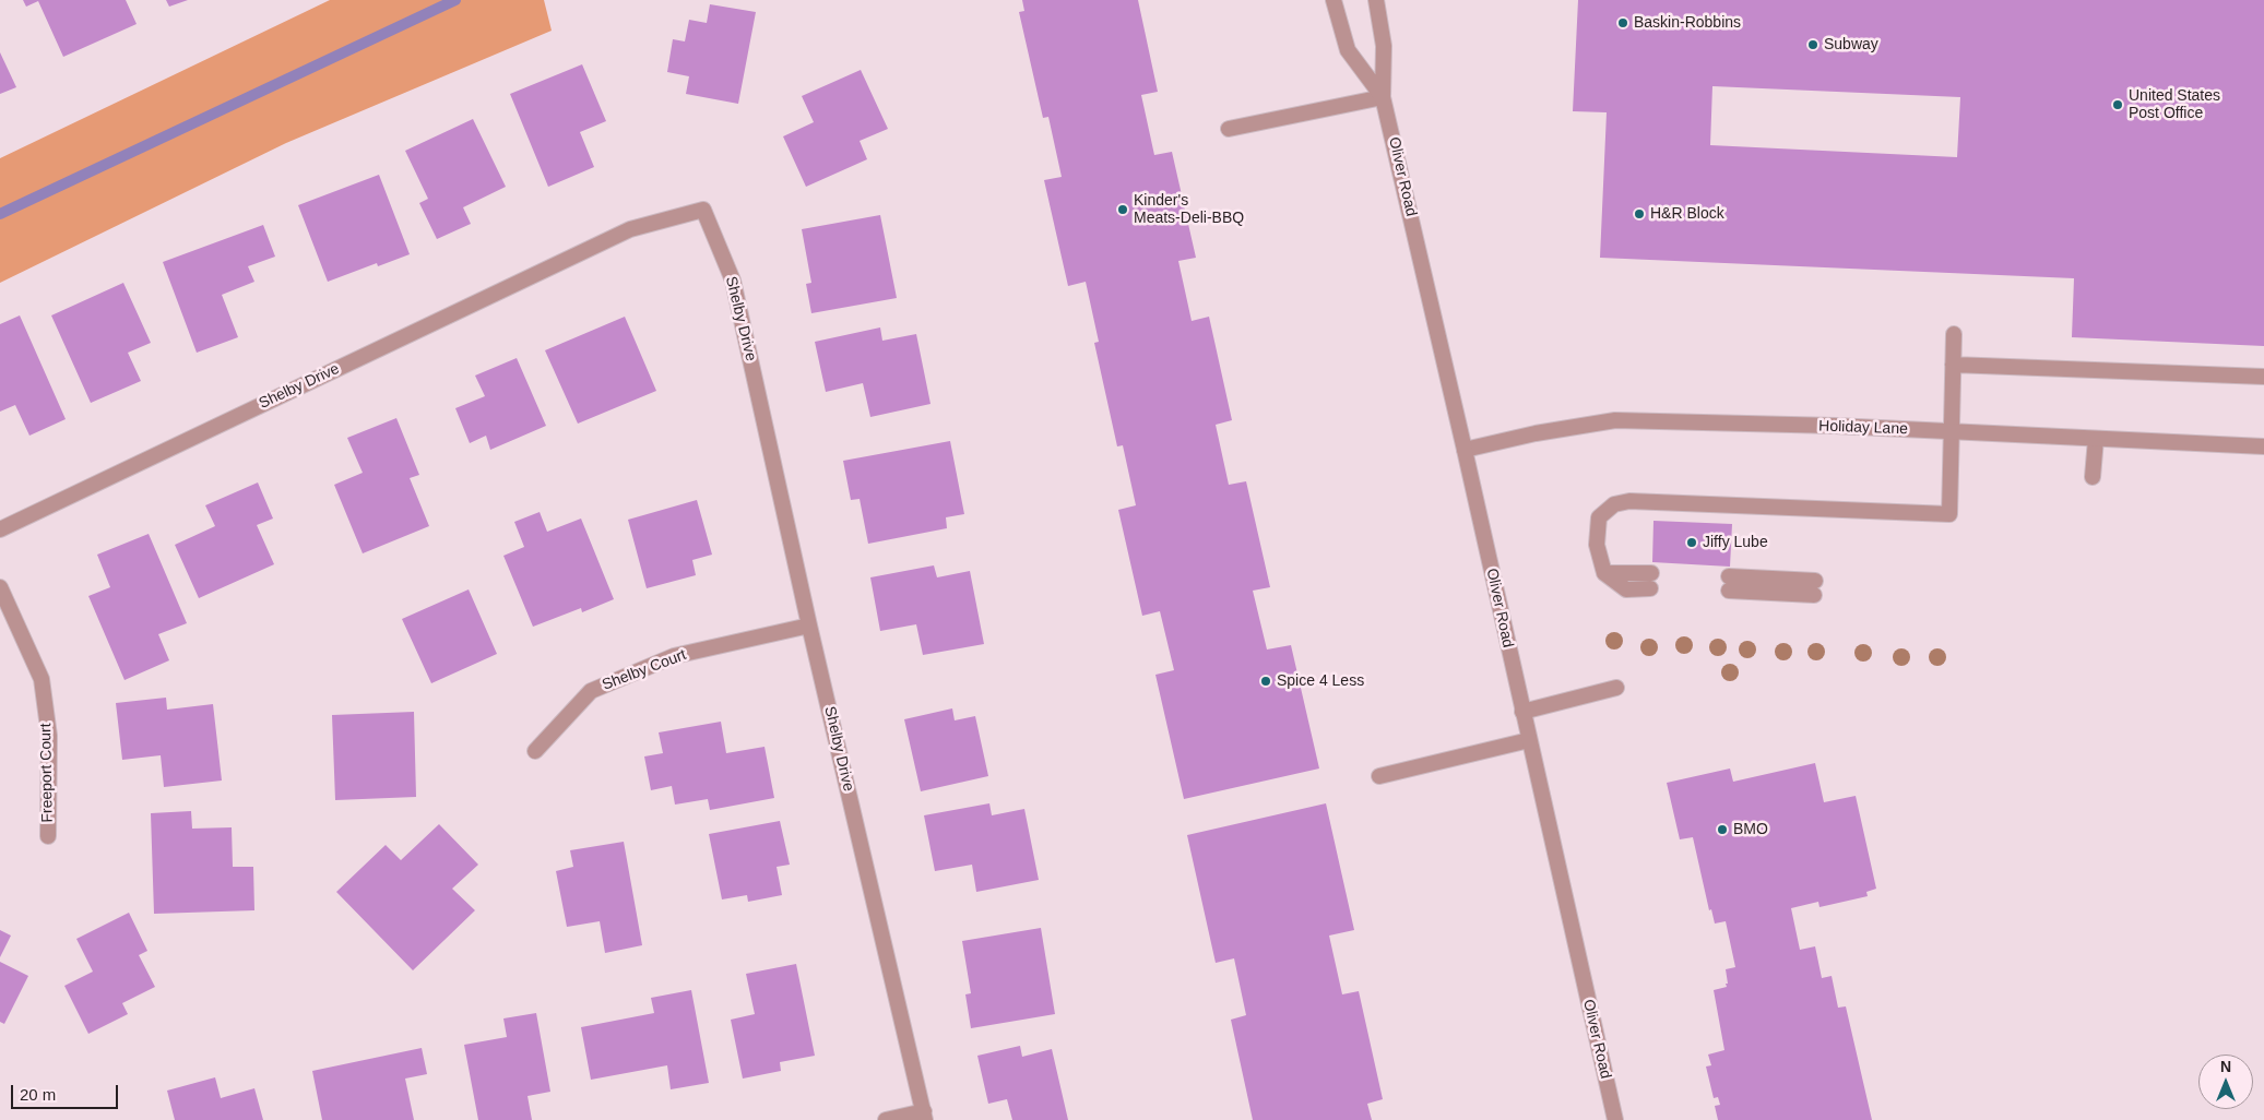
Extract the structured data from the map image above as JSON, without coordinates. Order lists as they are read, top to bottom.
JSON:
{
  "streets": {
    "street": [
      "Oliver Road",
      "Shelby Drive",
      "Holiday Lane",
      "Shelby Court",
      "Freeport Court"
    ]
  },
  "crossings": [
    ["Oliver Road", "Holiday Lane"],
    ["Shelby Drive", "Shelby Court"]
  ],
  "places": [
    "Baskin-Robbins",
    "Subway",
    "United States Post Office",
    "Kinder's Meats-Deli-BBQ",
    "H&R Block",
    "Jiffy Lube",
    "Spice 4 Less",
    "BMO"
  ],
  "scale_bar": "20 m",
  "north": "top"
}
